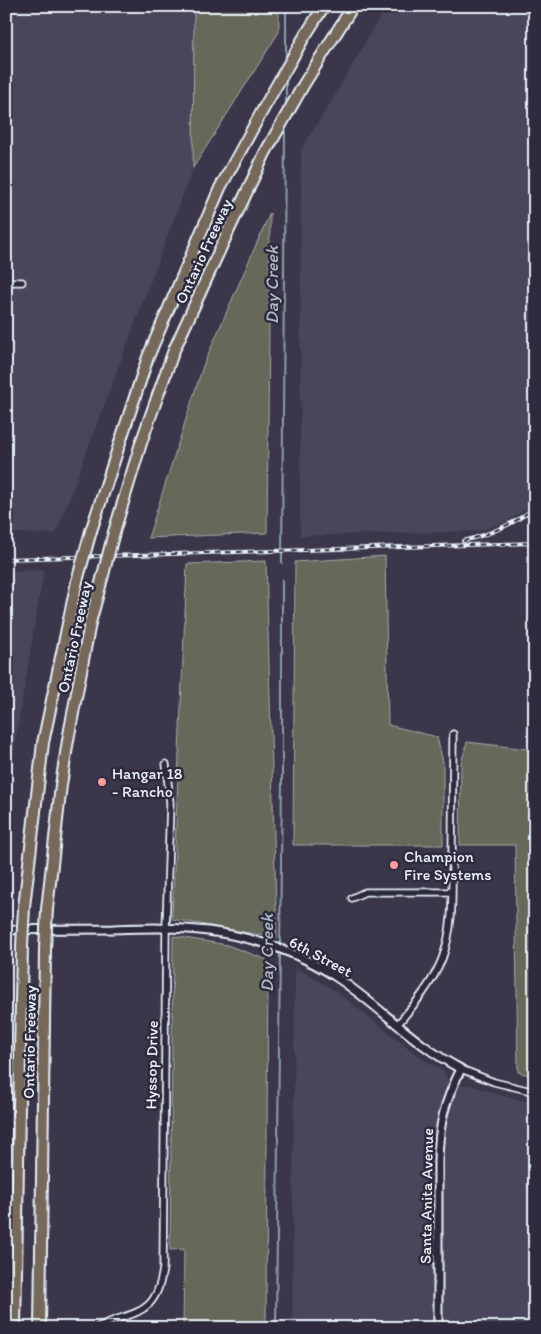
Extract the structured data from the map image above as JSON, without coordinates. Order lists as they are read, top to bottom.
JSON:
{
  "streets": {
    "highway": ["Ontario Freeway"],
    "street": ["6th Street", "Hyssop Drive", "Santa Anita Avenue"]
  },
  "crossings": [
    ["6th Street", "Hyssop Drive"],
    ["6th Street", "Santa Anita Avenue"]
  ],
  "water": ["Day Creek"],
  "places": ["Hangar 18 - Rancho", "Champion Fire Systems"]
}
